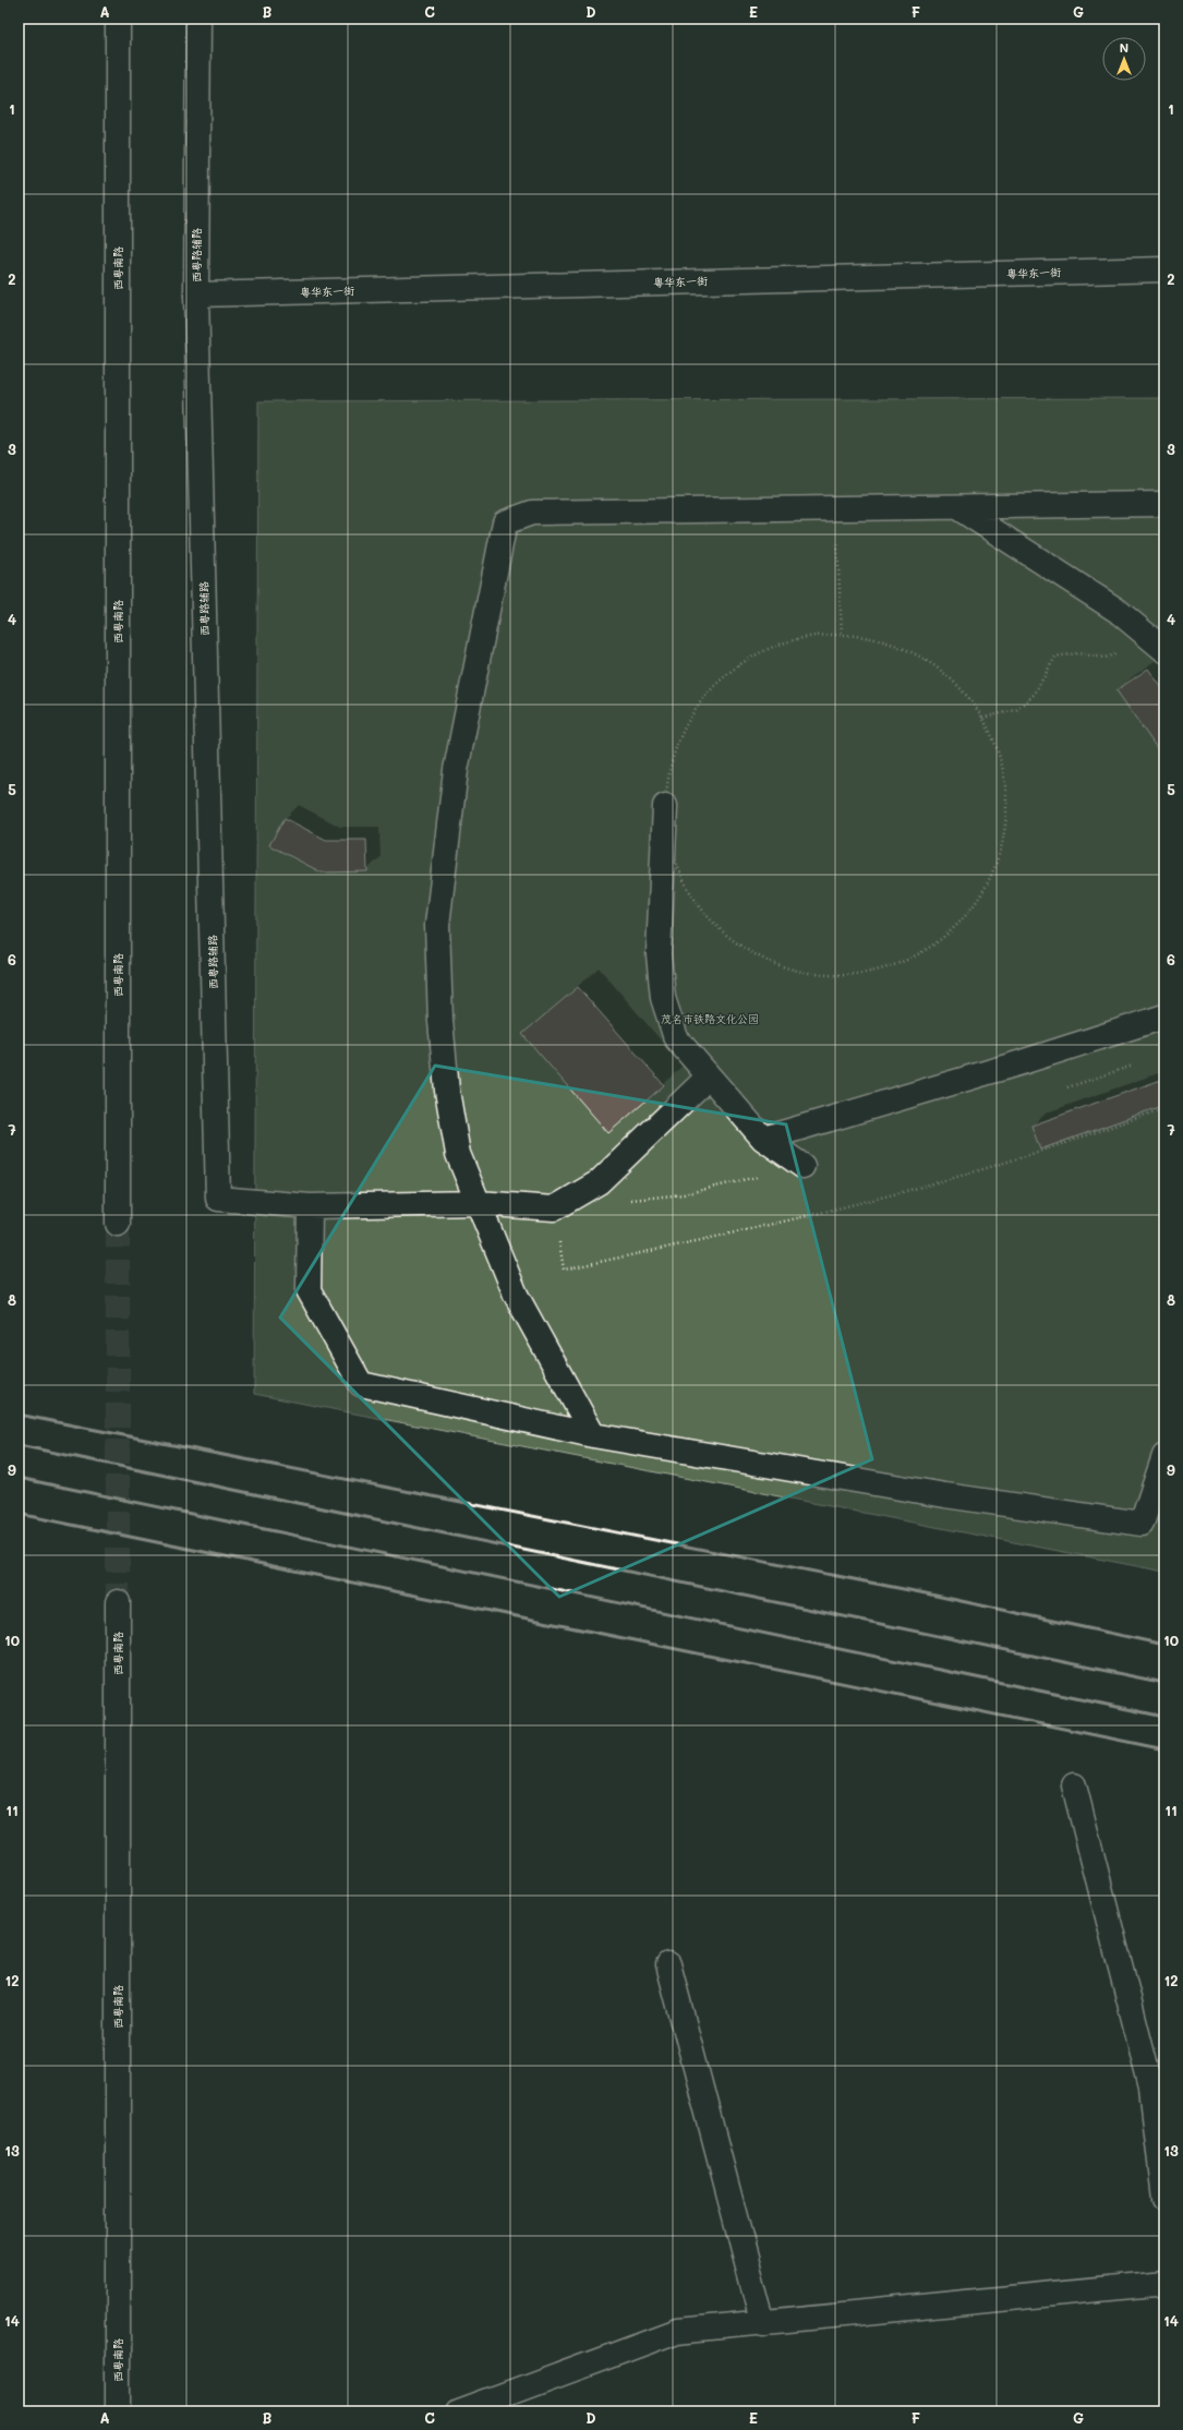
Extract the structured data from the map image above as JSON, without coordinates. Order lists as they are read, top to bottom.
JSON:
{
  "streets": {
    "street": ["西粤路辅路", "西粤南路", "粤华东一街"]
  },
  "crossings": [
    ["西粤路辅路", "粤华东一街"]
  ],
  "parks": ["茂名市铁路文化公园"],
  "north": "top",
  "grid": {
    "columns": [
      "A",
      "B",
      "C",
      "D",
      "E",
      "F",
      "G"
    ],
    "rows": [
      "1",
      "2",
      "3",
      "4",
      "5",
      "6",
      "7",
      "8",
      "9",
      "10",
      "11",
      "12",
      "13",
      "14"
    ]
  }
}
